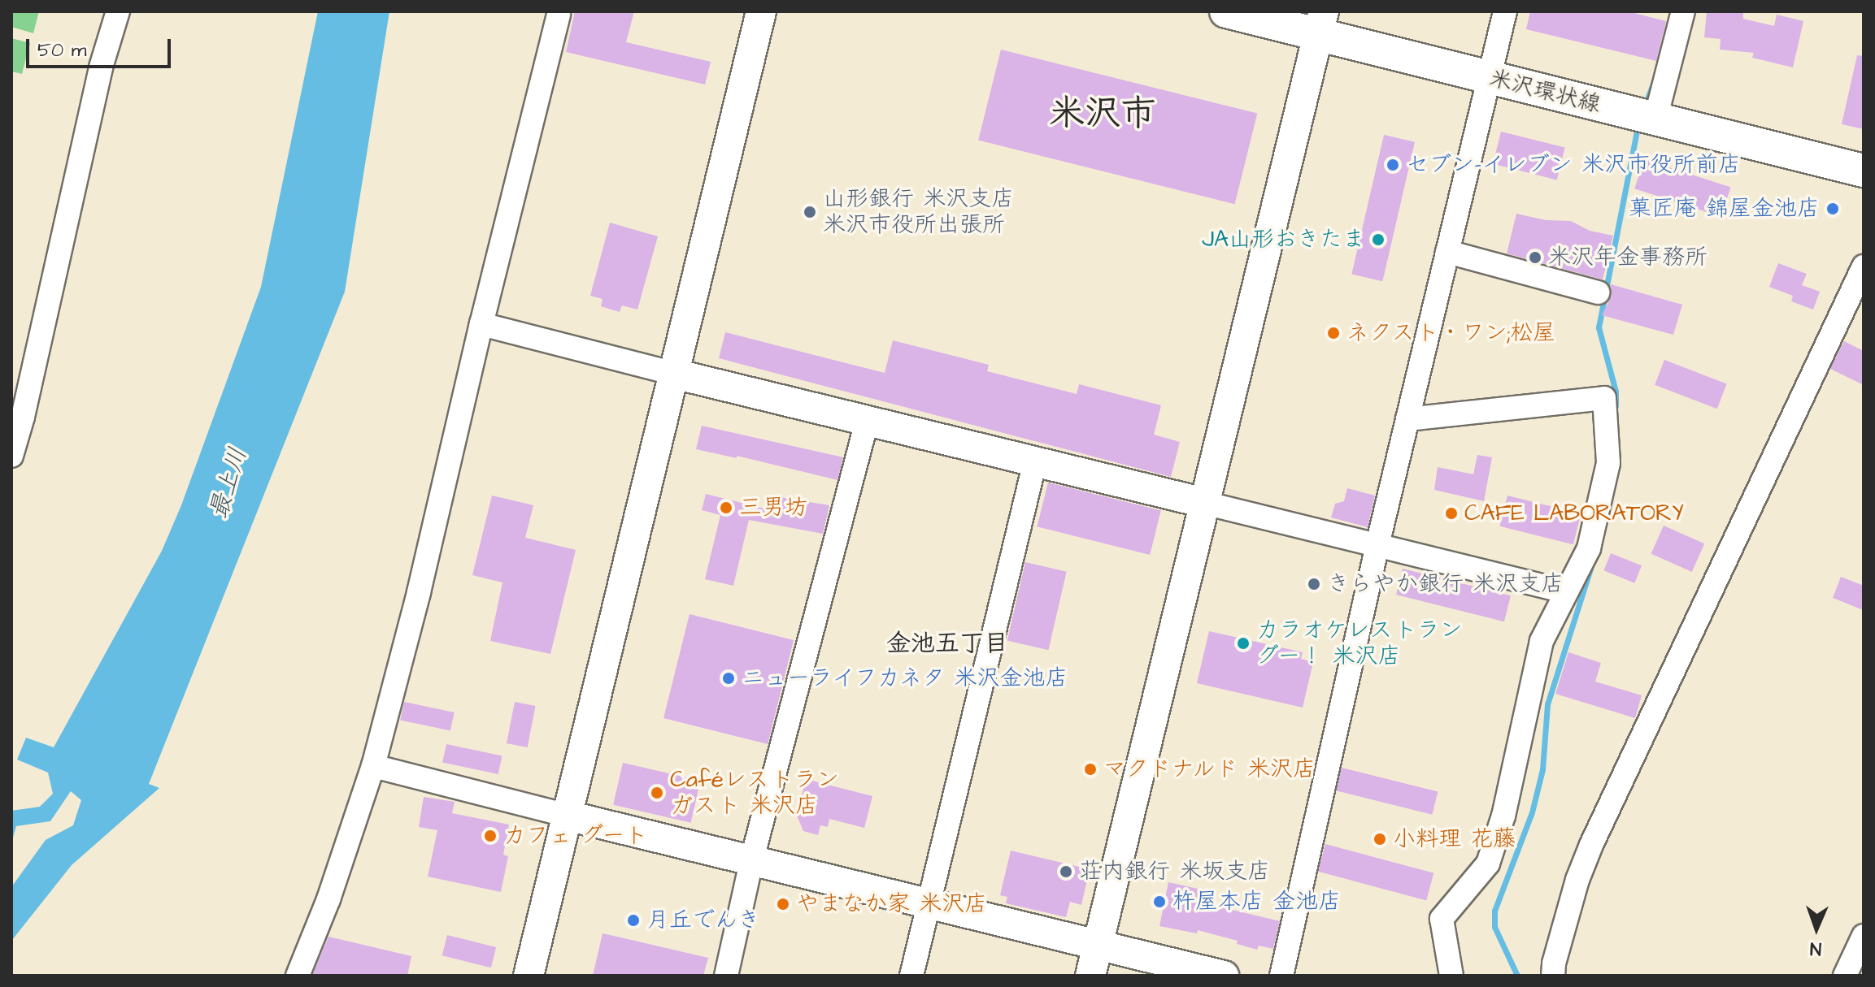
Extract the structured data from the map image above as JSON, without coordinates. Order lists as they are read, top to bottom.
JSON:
{
  "streets": {
    "main road": ["米沢環状線"]
  },
  "districts": ["米沢市", "金池五丁目"],
  "water": ["最上川"],
  "places": [
    "セブン-イレブン 米沢市役所前店",
    "菓匠庵 錦屋金池店",
    "山形銀行 米沢支店 米沢市役所出張所",
    "JA山形おきたま",
    "米沢年金事務所",
    "ネクスト・ワン;松屋",
    "三男坊",
    "CAFE LABORATORY",
    "きらやか銀行 米沢支店",
    "カラオケレストラン グー！ 米沢店",
    "ニューライフカネタ 米沢金池店",
    "マクドナルド 米沢店",
    "Caféレストラン ガスト 米沢店",
    "カフェ グート",
    "小料理 花藤",
    "荘内銀行 米坂支店",
    "杵屋本店 金池店",
    "やまなか家 米沢店",
    "月丘でんき"
  ],
  "scale_bar": "50 m",
  "north": "bottom"
}
